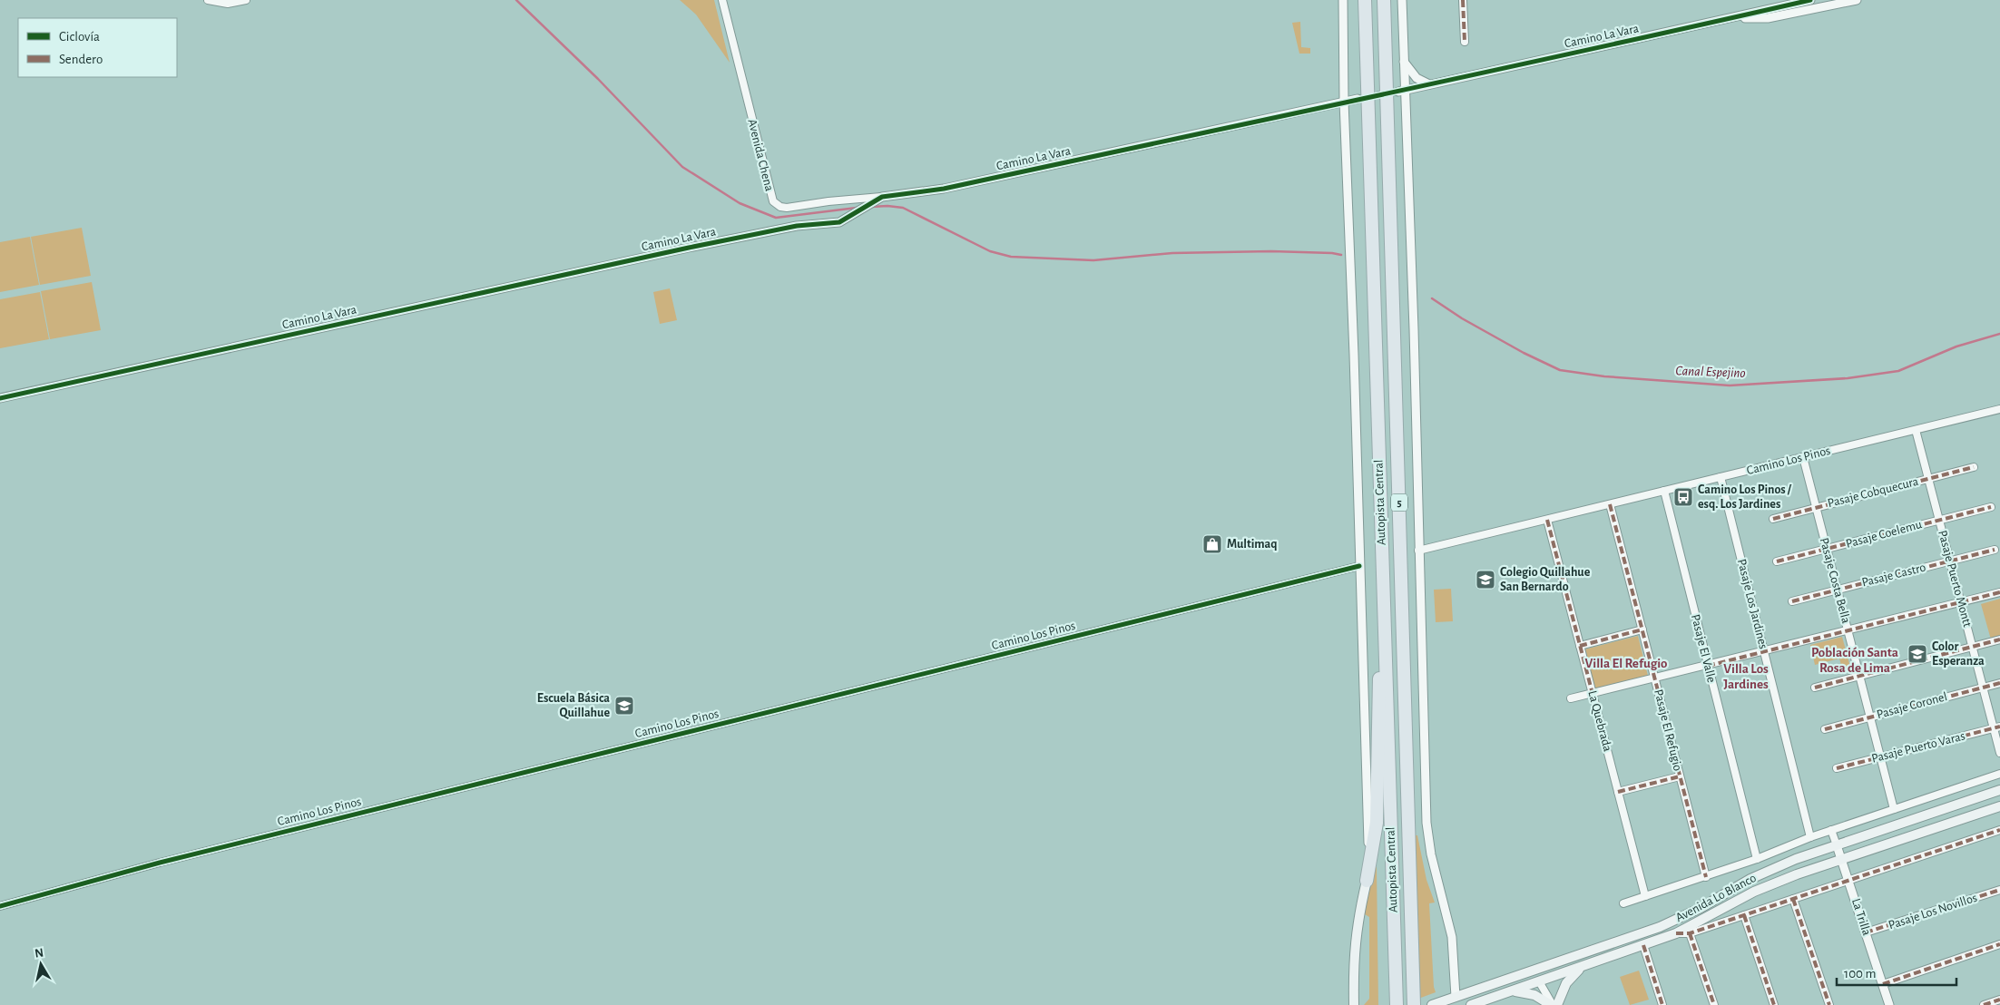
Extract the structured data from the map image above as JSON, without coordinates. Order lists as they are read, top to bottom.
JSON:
{
  "streets": {
    "highway": ["Autopista Central", "5"],
    "main road": ["Avenida Lo Blanco"],
    "street": [
      "Camino La Vara",
      "Avenida Chena",
      "Camino Los Pinos",
      "Pasaje Cobquecura",
      "Pasaje Coelemu",
      "Pasaje Castro",
      "Pasaje Puerto Montt",
      "Pasaje Costa Bella",
      "Pasaje Los Jardines",
      "Pasaje El Valle",
      "Pasaje Coronel",
      "La Quebrada",
      "Pasaje El Refugio",
      "Pasaje Puerto Varas",
      "Pasaje Los Novillos",
      "La Trilla"
    ]
  },
  "crossings": [
    ["Camino La Vara", "Avenida Chena"],
    ["Camino Los Pinos", "Pasaje Puerto Montt"],
    ["Camino Los Pinos", "Pasaje Costa Bella"],
    ["Camino Los Pinos", "Pasaje Los Jardines"],
    ["Camino Los Pinos", "Pasaje El Valle"],
    ["Camino Los Pinos", "La Quebrada"],
    ["Camino Los Pinos", "Pasaje El Refugio"],
    ["Pasaje Cobquecura", "Pasaje Puerto Montt"],
    ["Pasaje Cobquecura", "Pasaje Costa Bella"],
    ["Pasaje Coelemu", "Pasaje Puerto Montt"],
    ["Pasaje Coelemu", "Pasaje Costa Bella"],
    ["Pasaje Castro", "Pasaje Puerto Montt"],
    ["Pasaje Castro", "Pasaje Costa Bella"],
    ["Pasaje Puerto Montt", "Pasaje Coronel"],
    ["Pasaje Puerto Montt", "Pasaje Puerto Varas"],
    ["Pasaje Costa Bella", "Pasaje Coronel"],
    ["Pasaje Costa Bella", "Pasaje Puerto Varas"],
    ["Pasaje Costa Bella", "Avenida Lo Blanco"],
    ["Pasaje Los Jardines", "Avenida Lo Blanco"],
    ["Pasaje El Valle", "Avenida Lo Blanco"],
    ["La Quebrada", "Avenida Lo Blanco"],
    ["Pasaje El Refugio", "Avenida Lo Blanco"],
    ["Avenida Lo Blanco", "La Trilla"],
    ["Pasaje Los Novillos", "La Trilla"]
  ],
  "districts": ["Población Santa Rosa de Lima", "Villa El Refugio", "Villa Los Jardines"],
  "water": ["Canal Espejino"],
  "places": {
    "bus stop": ["Camino Los Pinos / esq. Los Jardines"],
    "shop": ["Multimaq"],
    "school or university": ["Colegio Quillahue San Bernardo", "Color Esperanza", "Escuela Básica Quillahue"]
  },
  "legend": ["Ciclovía", "Sendero"],
  "scale_bar": "100 m",
  "north": "top"
}
